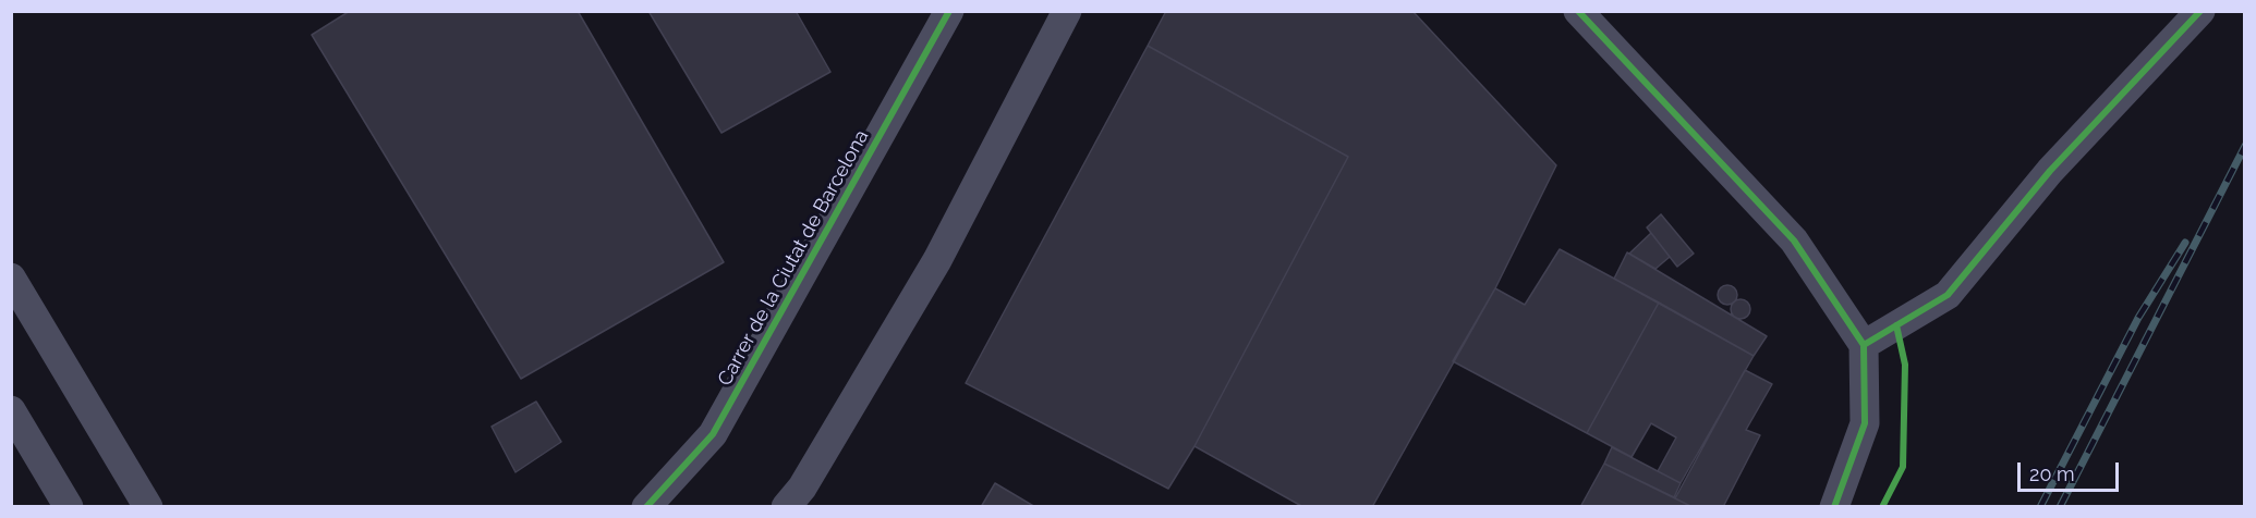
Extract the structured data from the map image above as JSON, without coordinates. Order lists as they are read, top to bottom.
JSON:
{
  "streets": {
    "street": ["Carrer de la Ciutat de Barcelona"]
  },
  "scale_bar": "20 m"
}
